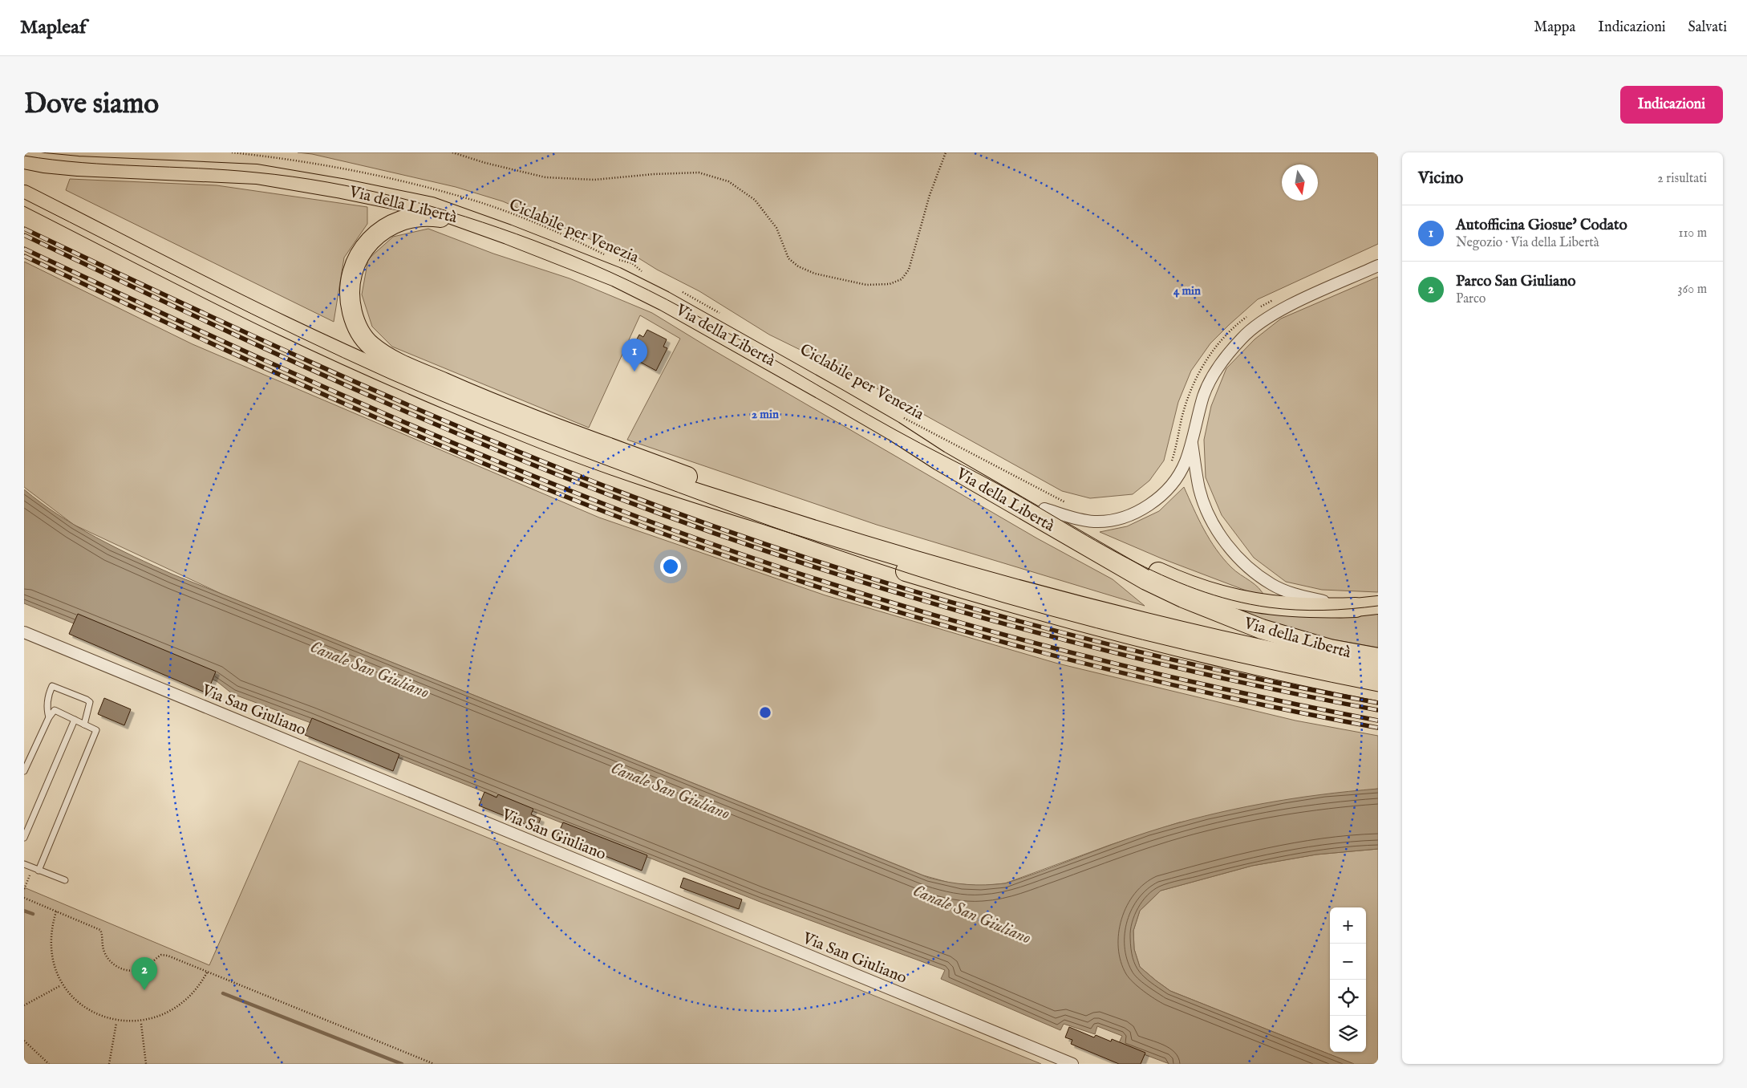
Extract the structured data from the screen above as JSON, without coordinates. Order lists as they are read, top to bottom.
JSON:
{
  "streets": {
    "highway": ["Via della Libertà"],
    "street": ["Via San Giuliano"],
    "path": ["Ciclabile per Venezia"]
  },
  "crossings": [
    ["Via della Libertà", "Ciclabile per Venezia"]
  ],
  "water": ["Canale San Giuliano"],
  "north": "bottom",
  "page": {
    "header": "Mapleaf",
    "nav": ["Mappa", "Indicazioni", "Salvati"],
    "buttons": "Indicazioni",
    "title": "Dove siamo",
    "heading": ["Vicino", "2 risultati"],
    "list": [
      {
        "mark": "1",
        "name": "Autofficina Giosue' Codato",
        "note": "Negozio · Via della Libertà",
        "value": "110 m"
      },
      {
        "mark": "2",
        "name": "Parco San Giuliano",
        "note": "Parco",
        "value": "360 m"
      }
    ],
    "pins": ["1", "2"],
    "map_buttons": ["+", "−"]
  },
  "rings": ["4 min", "2 min"]
}
